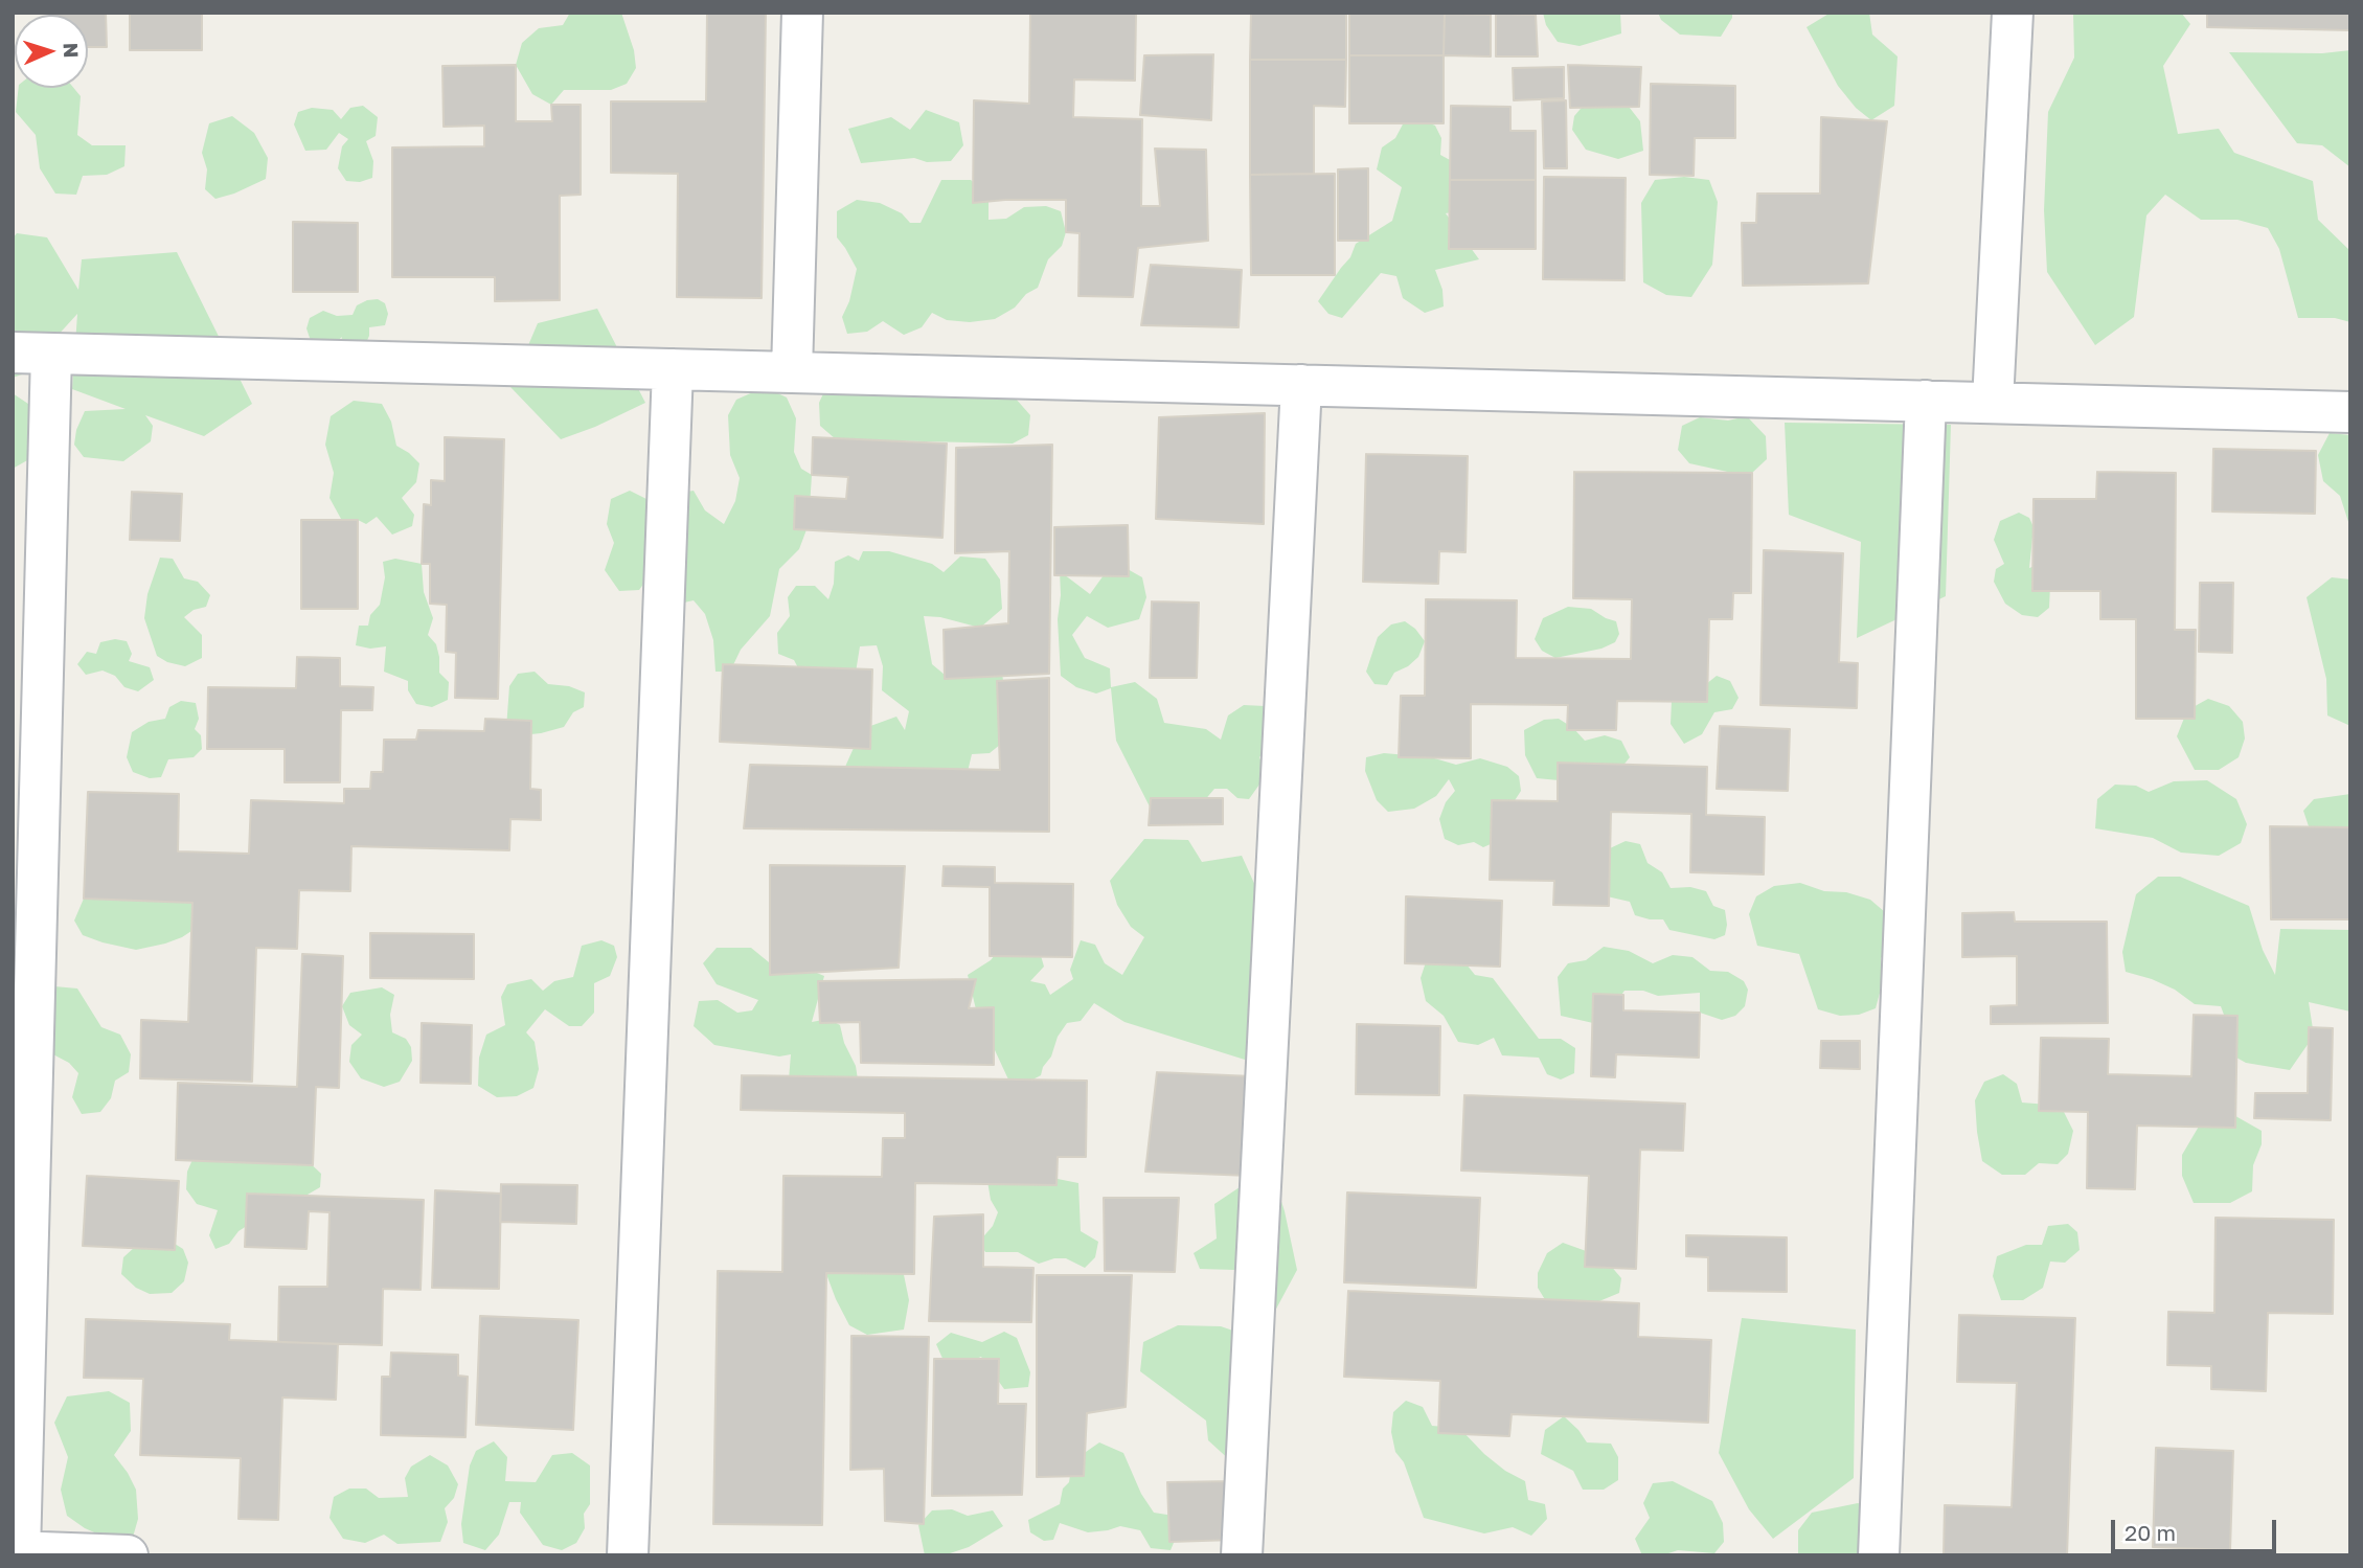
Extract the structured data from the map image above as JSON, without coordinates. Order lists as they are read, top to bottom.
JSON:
{
  "scale_bar": "20 m",
  "north": "right"
}
